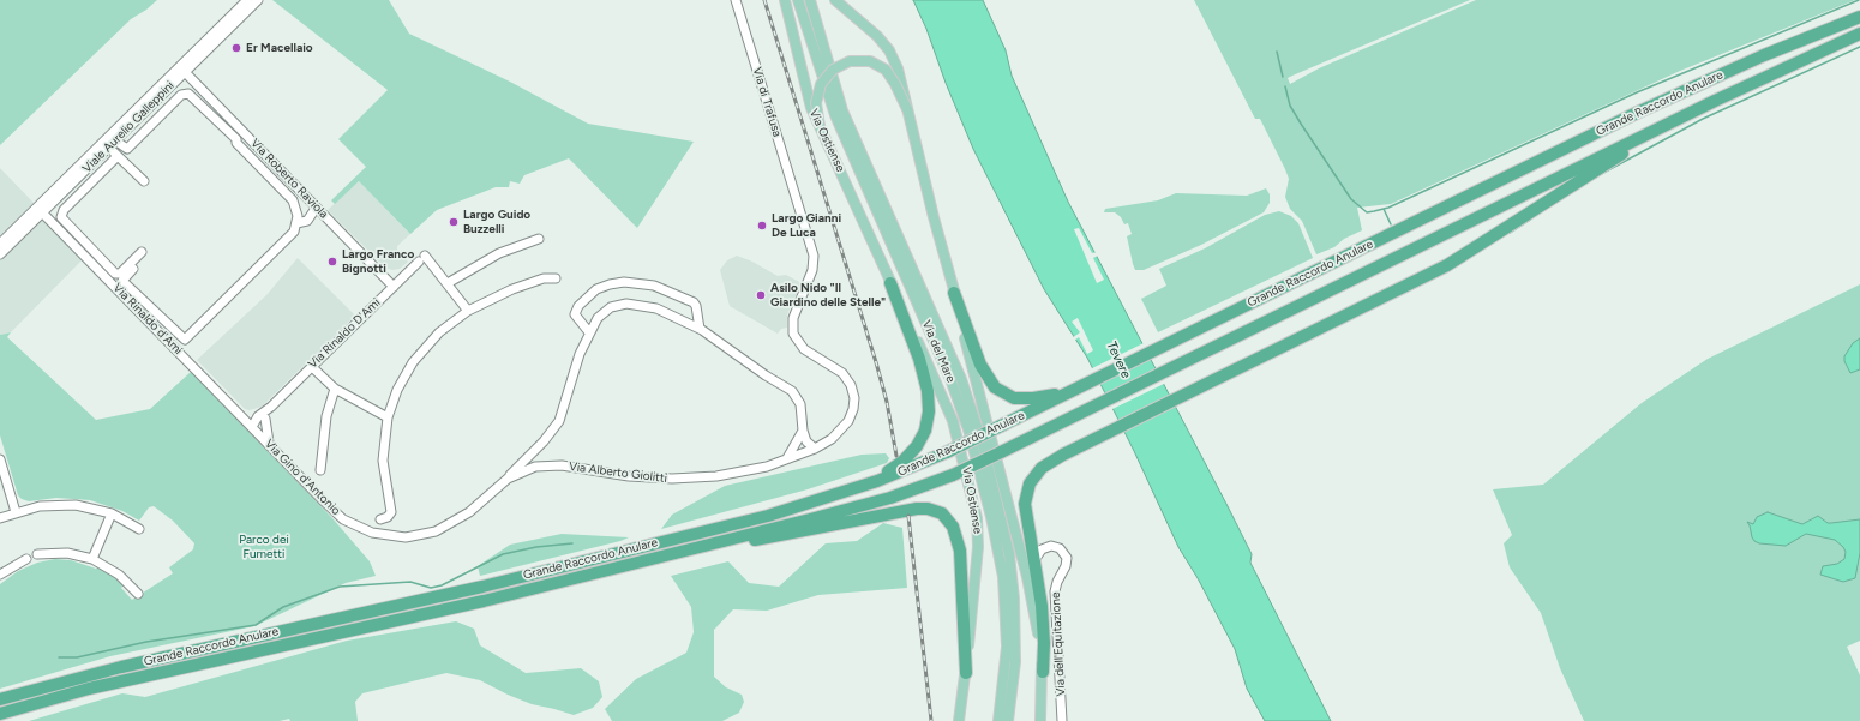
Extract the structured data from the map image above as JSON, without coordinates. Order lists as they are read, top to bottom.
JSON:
{
  "streets": {
    "highway": ["Grande Raccordo Anulare"],
    "main road": ["Via Ostiense", "Via del Mare"],
    "street": [
      "Via di Trafusa",
      "Viale Aurelio Galleppini",
      "Via Roberto Raviola",
      "Via Rinaldo d'Ami",
      "Via Rinaldo D'Ami",
      "Via Alberto Giolitti",
      "Via Gino d'Antonio",
      "Via dell'Equitazione"
    ]
  },
  "crossings": [
    ["Via di Trafusa", "Via Alberto Giolitti"],
    ["Viale Aurelio Galleppini", "Via Roberto Raviola"],
    ["Viale Aurelio Galleppini", "Via Rinaldo d'Ami"],
    ["Via Roberto Raviola", "Via Rinaldo D'Ami"],
    ["Via Rinaldo d'Ami", "Via Rinaldo D'Ami"],
    ["Via Rinaldo d'Ami", "Via Gino d'Antonio"],
    ["Via Rinaldo D'Ami", "Via Gino d'Antonio"],
    ["Via Alberto Giolitti", "Via Gino d'Antonio"]
  ],
  "water": ["Tevere"],
  "parks": ["Parco dei Fumetti"],
  "places": [
    "Er Macellaio",
    "Largo Guido Buzzelli",
    "Largo Gianni De Luca",
    "Largo Franco Bignotti",
    "Asilo Nido \"Il Giardino delle Stelle\""
  ]
}
